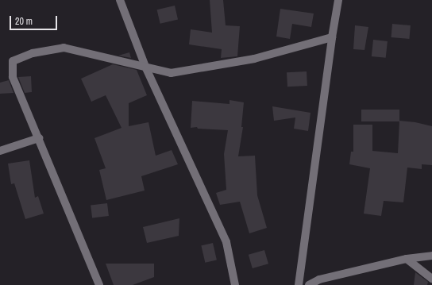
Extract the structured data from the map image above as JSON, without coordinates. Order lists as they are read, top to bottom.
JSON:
{
  "scale_bar": "20 m"
}
